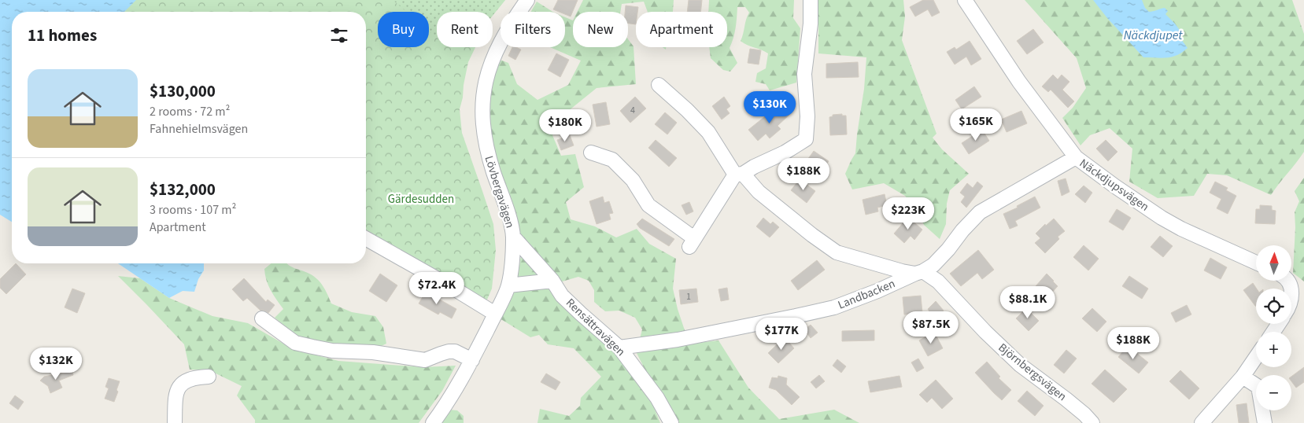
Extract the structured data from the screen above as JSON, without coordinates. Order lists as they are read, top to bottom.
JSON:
{
  "streets": {
    "street": [
      "Näckdjupsvägen",
      "Lövbergavägen",
      "Landbacken",
      "Rensättravägen",
      "Björnbergsvägen"
    ]
  },
  "crossings": [
    ["Näckdjupsvägen", "Landbacken"],
    ["Lövbergavägen", "Rensättravägen"],
    ["Landbacken", "Rensättravägen"],
    ["Landbacken", "Björnbergsvägen"]
  ],
  "water": ["Näckdjupet"],
  "parks": ["Gärdesudden"],
  "house_numbers": ["4", "1"],
  "north": "top",
  "page": {
    "chip": [
      "Buy",
      "Rent",
      "Filters",
      "New",
      "Apartment"
    ],
    "heading": "11 homes",
    "list": [
      {
        "name": "$130,000",
        "note": "2 rooms · 72 m² · Fahnehielmsvägen"
      },
      {
        "name": "$132,000",
        "note": "3 rooms · 107 m² · Apartment"
      }
    ],
    "price": [
      "$130K",
      "$165K",
      "$180K",
      "$188K",
      "$223K",
      "$72.4K",
      "$88.1K",
      "$87.5K",
      "$177K",
      "$188K",
      "$132K"
    ],
    "map_buttons": ["+", "−"]
  }
}
